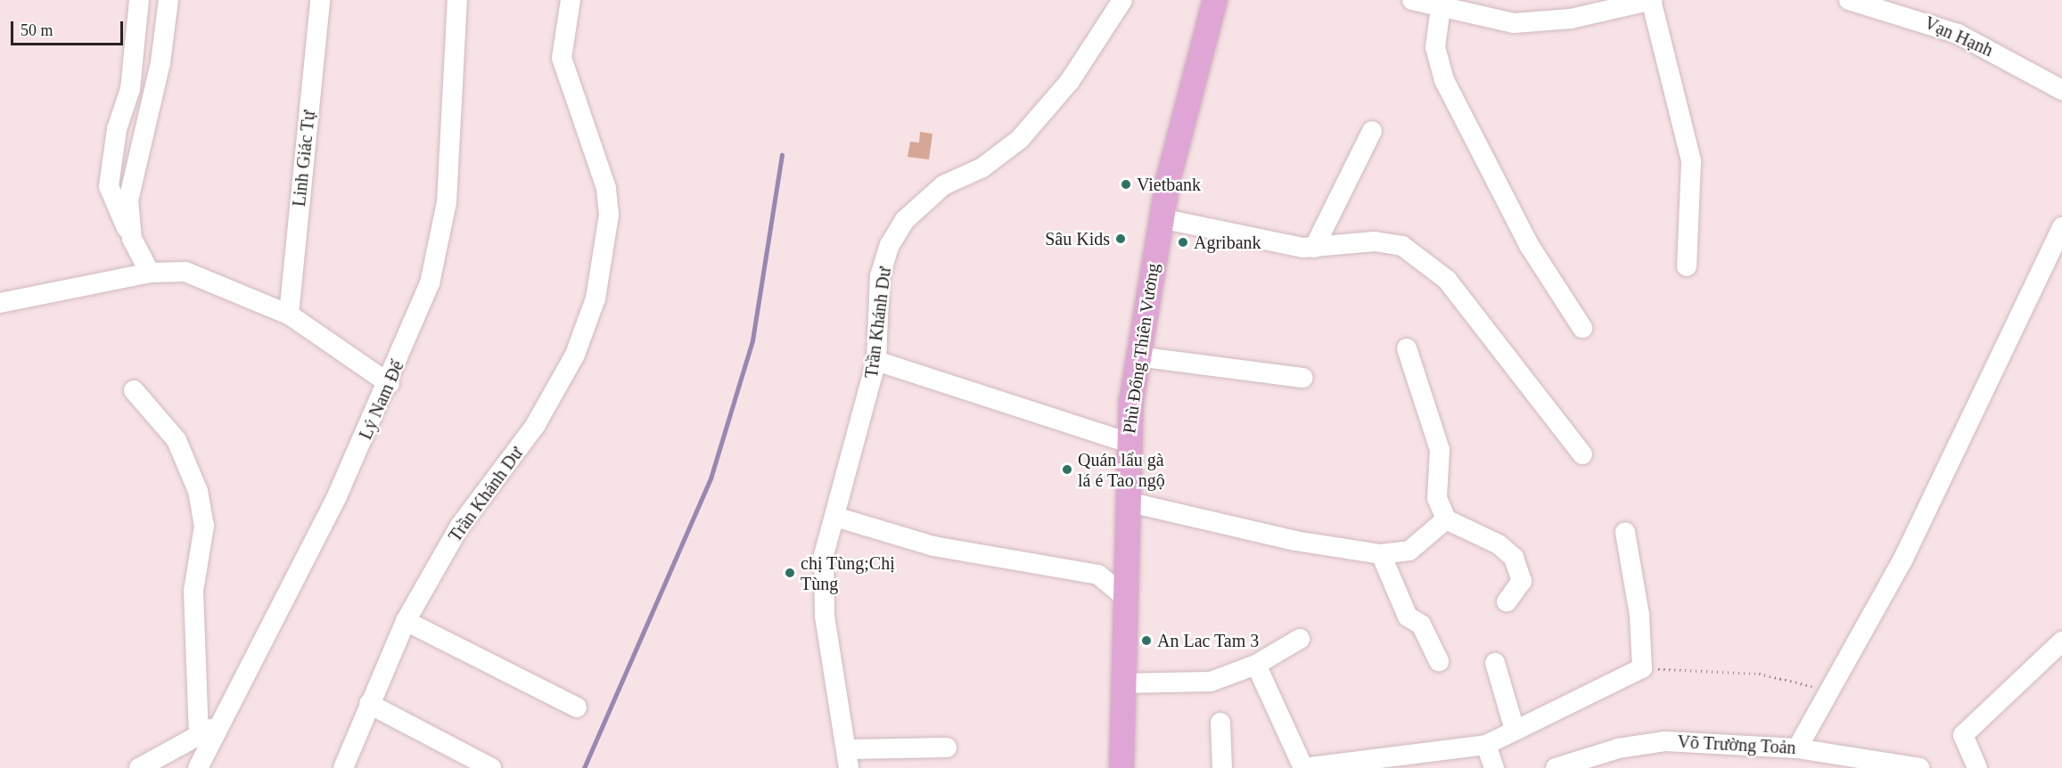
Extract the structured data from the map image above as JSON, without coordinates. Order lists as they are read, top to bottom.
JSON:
{
  "streets": {
    "main road": ["Phù Đổng Thiên Vương"],
    "street": [
      "Vạn Hạnh",
      "Linh Giác Tự",
      "Trần Khánh Dư",
      "Lý Nam Đế",
      "Võ Trường Toản"
    ]
  },
  "places": [
    "Vietbank",
    "Sâu Kids",
    "Agribank",
    "Quán lẩu gà lá é Tao ngộ",
    "chị Tùng;Chị Tùng",
    "An Lac Tam 3"
  ],
  "scale_bar": "50 m"
}
